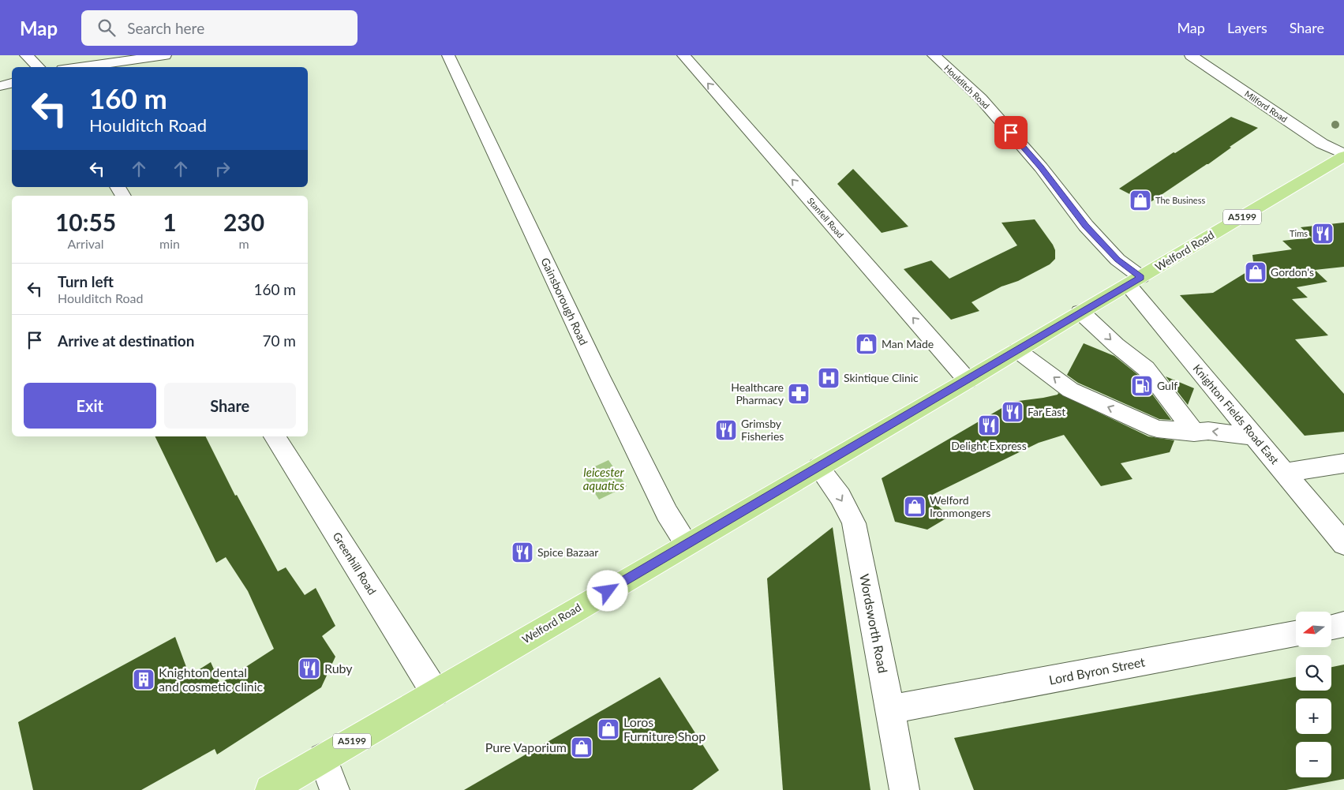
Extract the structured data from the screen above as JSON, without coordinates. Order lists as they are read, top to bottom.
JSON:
{
  "streets": {
    "main road": ["A5199", "Welford Road"],
    "street": [
      "Houlditch Road",
      "Milford Road",
      "Stanfell Road",
      "Gainsborough Road",
      "Knighton Fields Road East",
      "Greenhill Road",
      "Wordsworth Road",
      "Lord Byron Street"
    ]
  },
  "crossings": [
    ["Houlditch Road", "Welford Road"],
    ["Houlditch Road", "Knighton Fields Road East"],
    ["Milford Road", "Welford Road"],
    ["Stanfell Road", "Welford Road"],
    ["Welford Road", "Gainsborough Road"],
    ["Welford Road", "Knighton Fields Road East"],
    ["Welford Road", "Greenhill Road"],
    ["Welford Road", "Wordsworth Road"],
    ["Wordsworth Road", "Lord Byron Street"]
  ],
  "one_way": ["Stanfell Road", "Wordsworth Road"],
  "water": ["leicester aquatics"],
  "places": {
    "shop": [
      "The Business",
      "Gordon's",
      "Man Made",
      "Welford Ironmongers",
      "Loros Furniture Shop",
      "Pure Vaporium"
    ],
    "restaurant": [
      "Tims",
      "Far East",
      "Delight Express",
      "Grimsby Fisheries",
      "Spice Bazaar",
      "Ruby"
    ],
    "hospital": ["Skintique Clinic"],
    "fuel station": ["Gulf"],
    "pharmacy": ["Healthcare Pharmacy"],
    "building": ["Knighton dental and cosmetic clinic"]
  },
  "north": "left",
  "page": {
    "header": "Map",
    "search": "Search here",
    "nav": ["Map", "Layers", "Share"],
    "turn": ["160 m", "Houlditch Road"],
    "eta": [
      "10:55",
      "Arrival",
      "1",
      "min",
      "230",
      "m"
    ],
    "list": [
      {
        "name": "Turn left",
        "note": "Houlditch Road",
        "value": "160 m"
      },
      {
        "name": "Arrive at destination",
        "value": "70 m"
      }
    ],
    "buttons": ["Exit", "Share"],
    "map_buttons": ["+", "−"]
  }
}
